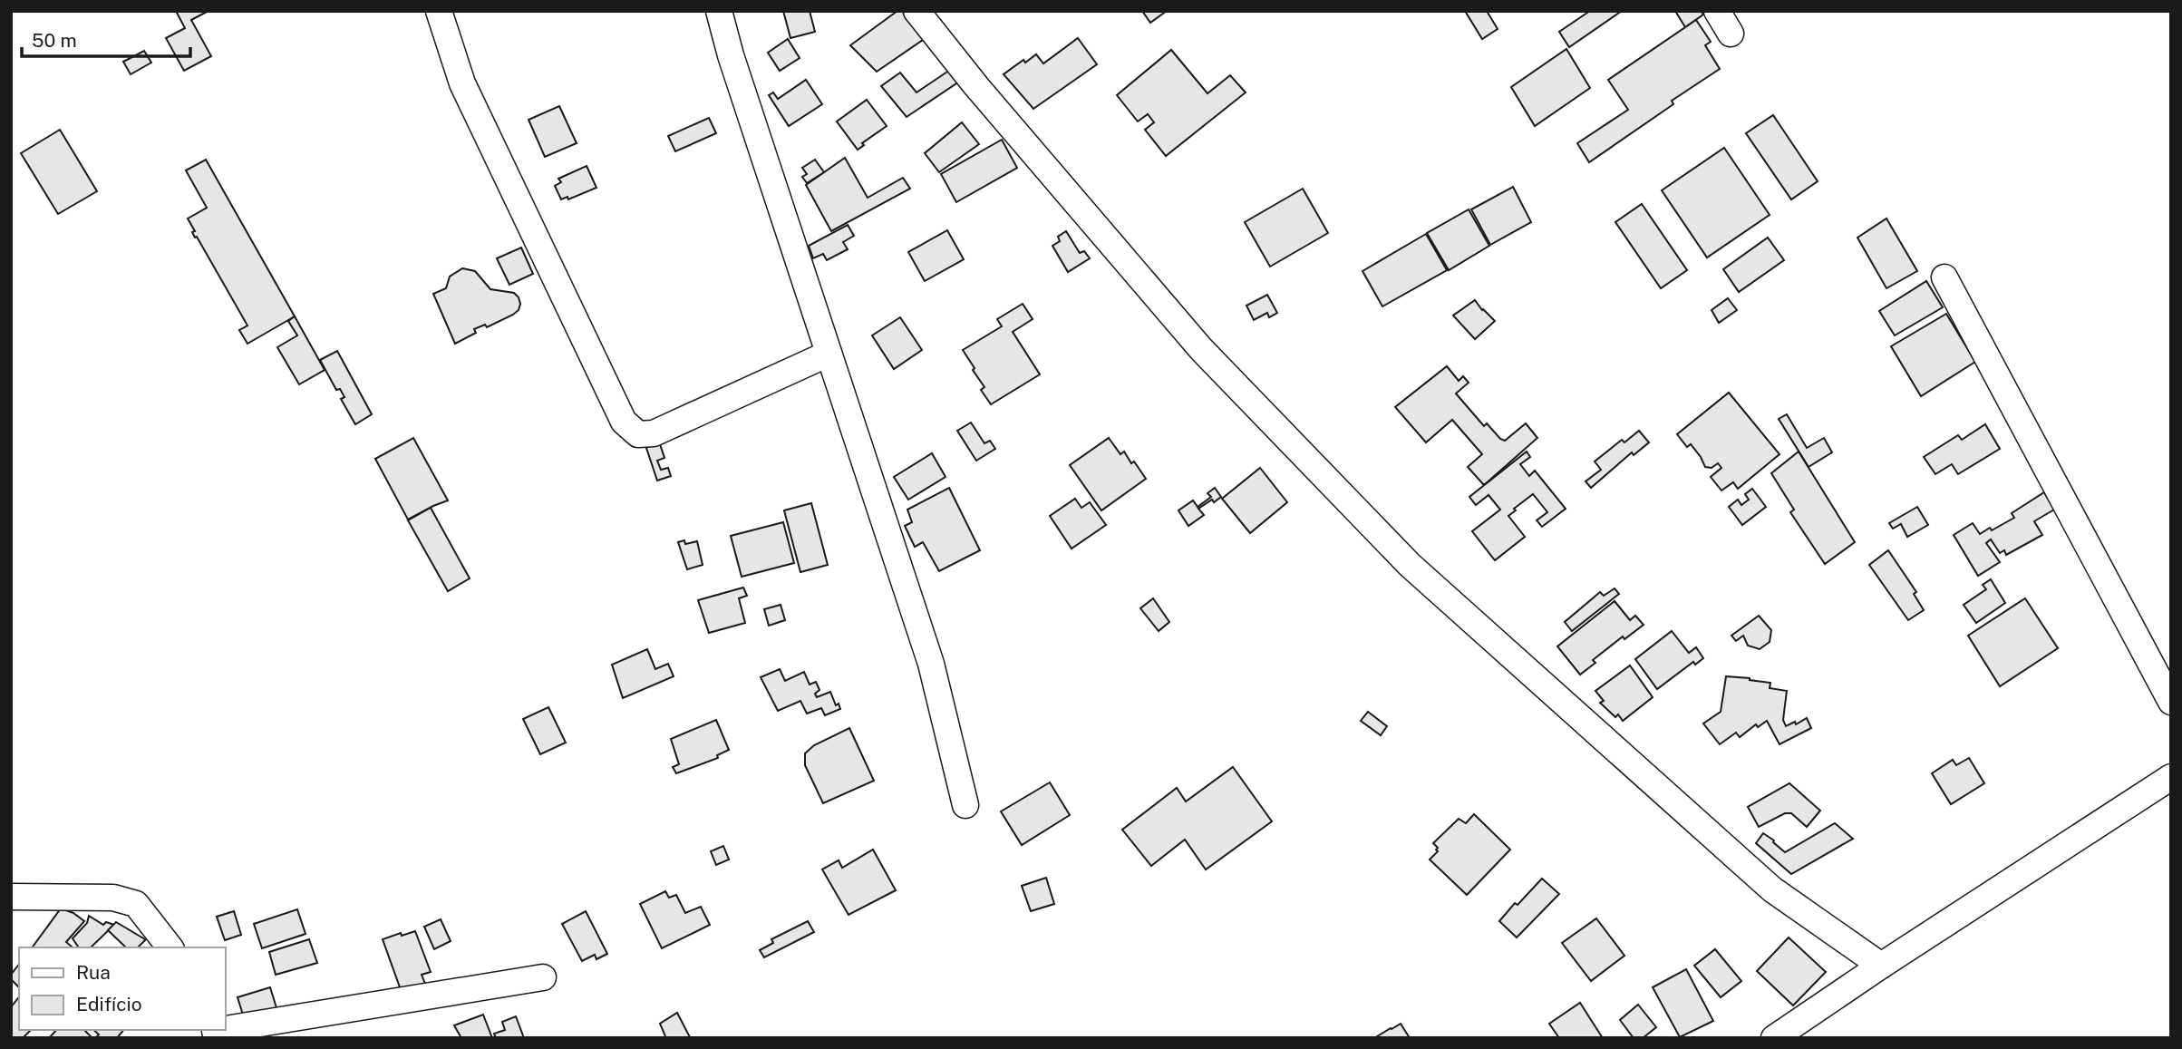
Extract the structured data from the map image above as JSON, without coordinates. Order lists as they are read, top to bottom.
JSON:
{
  "legend": ["Rua", "Edifício"],
  "scale_bar": "50 m"
}
